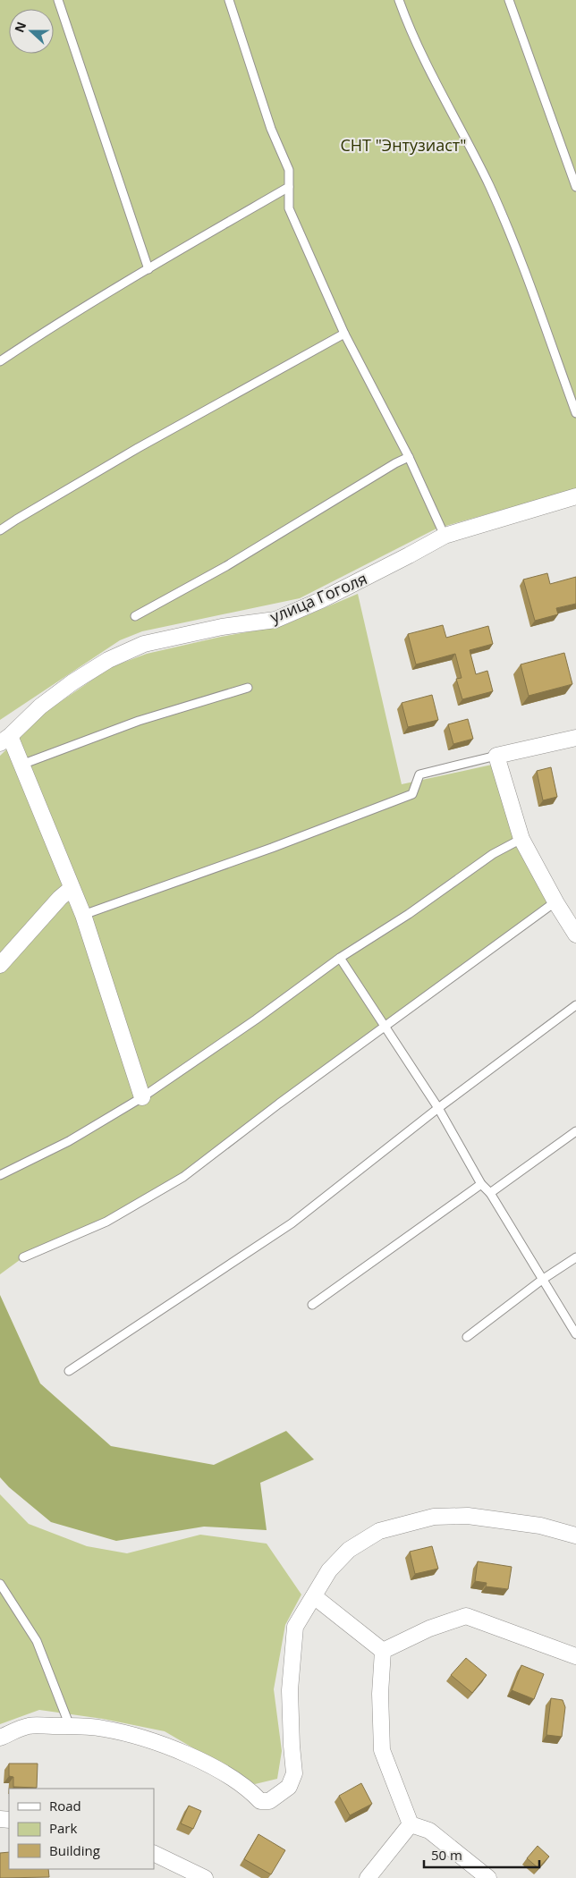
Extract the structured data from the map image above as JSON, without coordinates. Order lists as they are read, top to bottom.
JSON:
{
  "streets": {
    "street": ["улица Гоголя"]
  },
  "parks": ["СНТ \"Энтузиаст\""],
  "legend": ["Road", "Park", "Building"],
  "scale_bar": "50 m",
  "north": "left"
}
